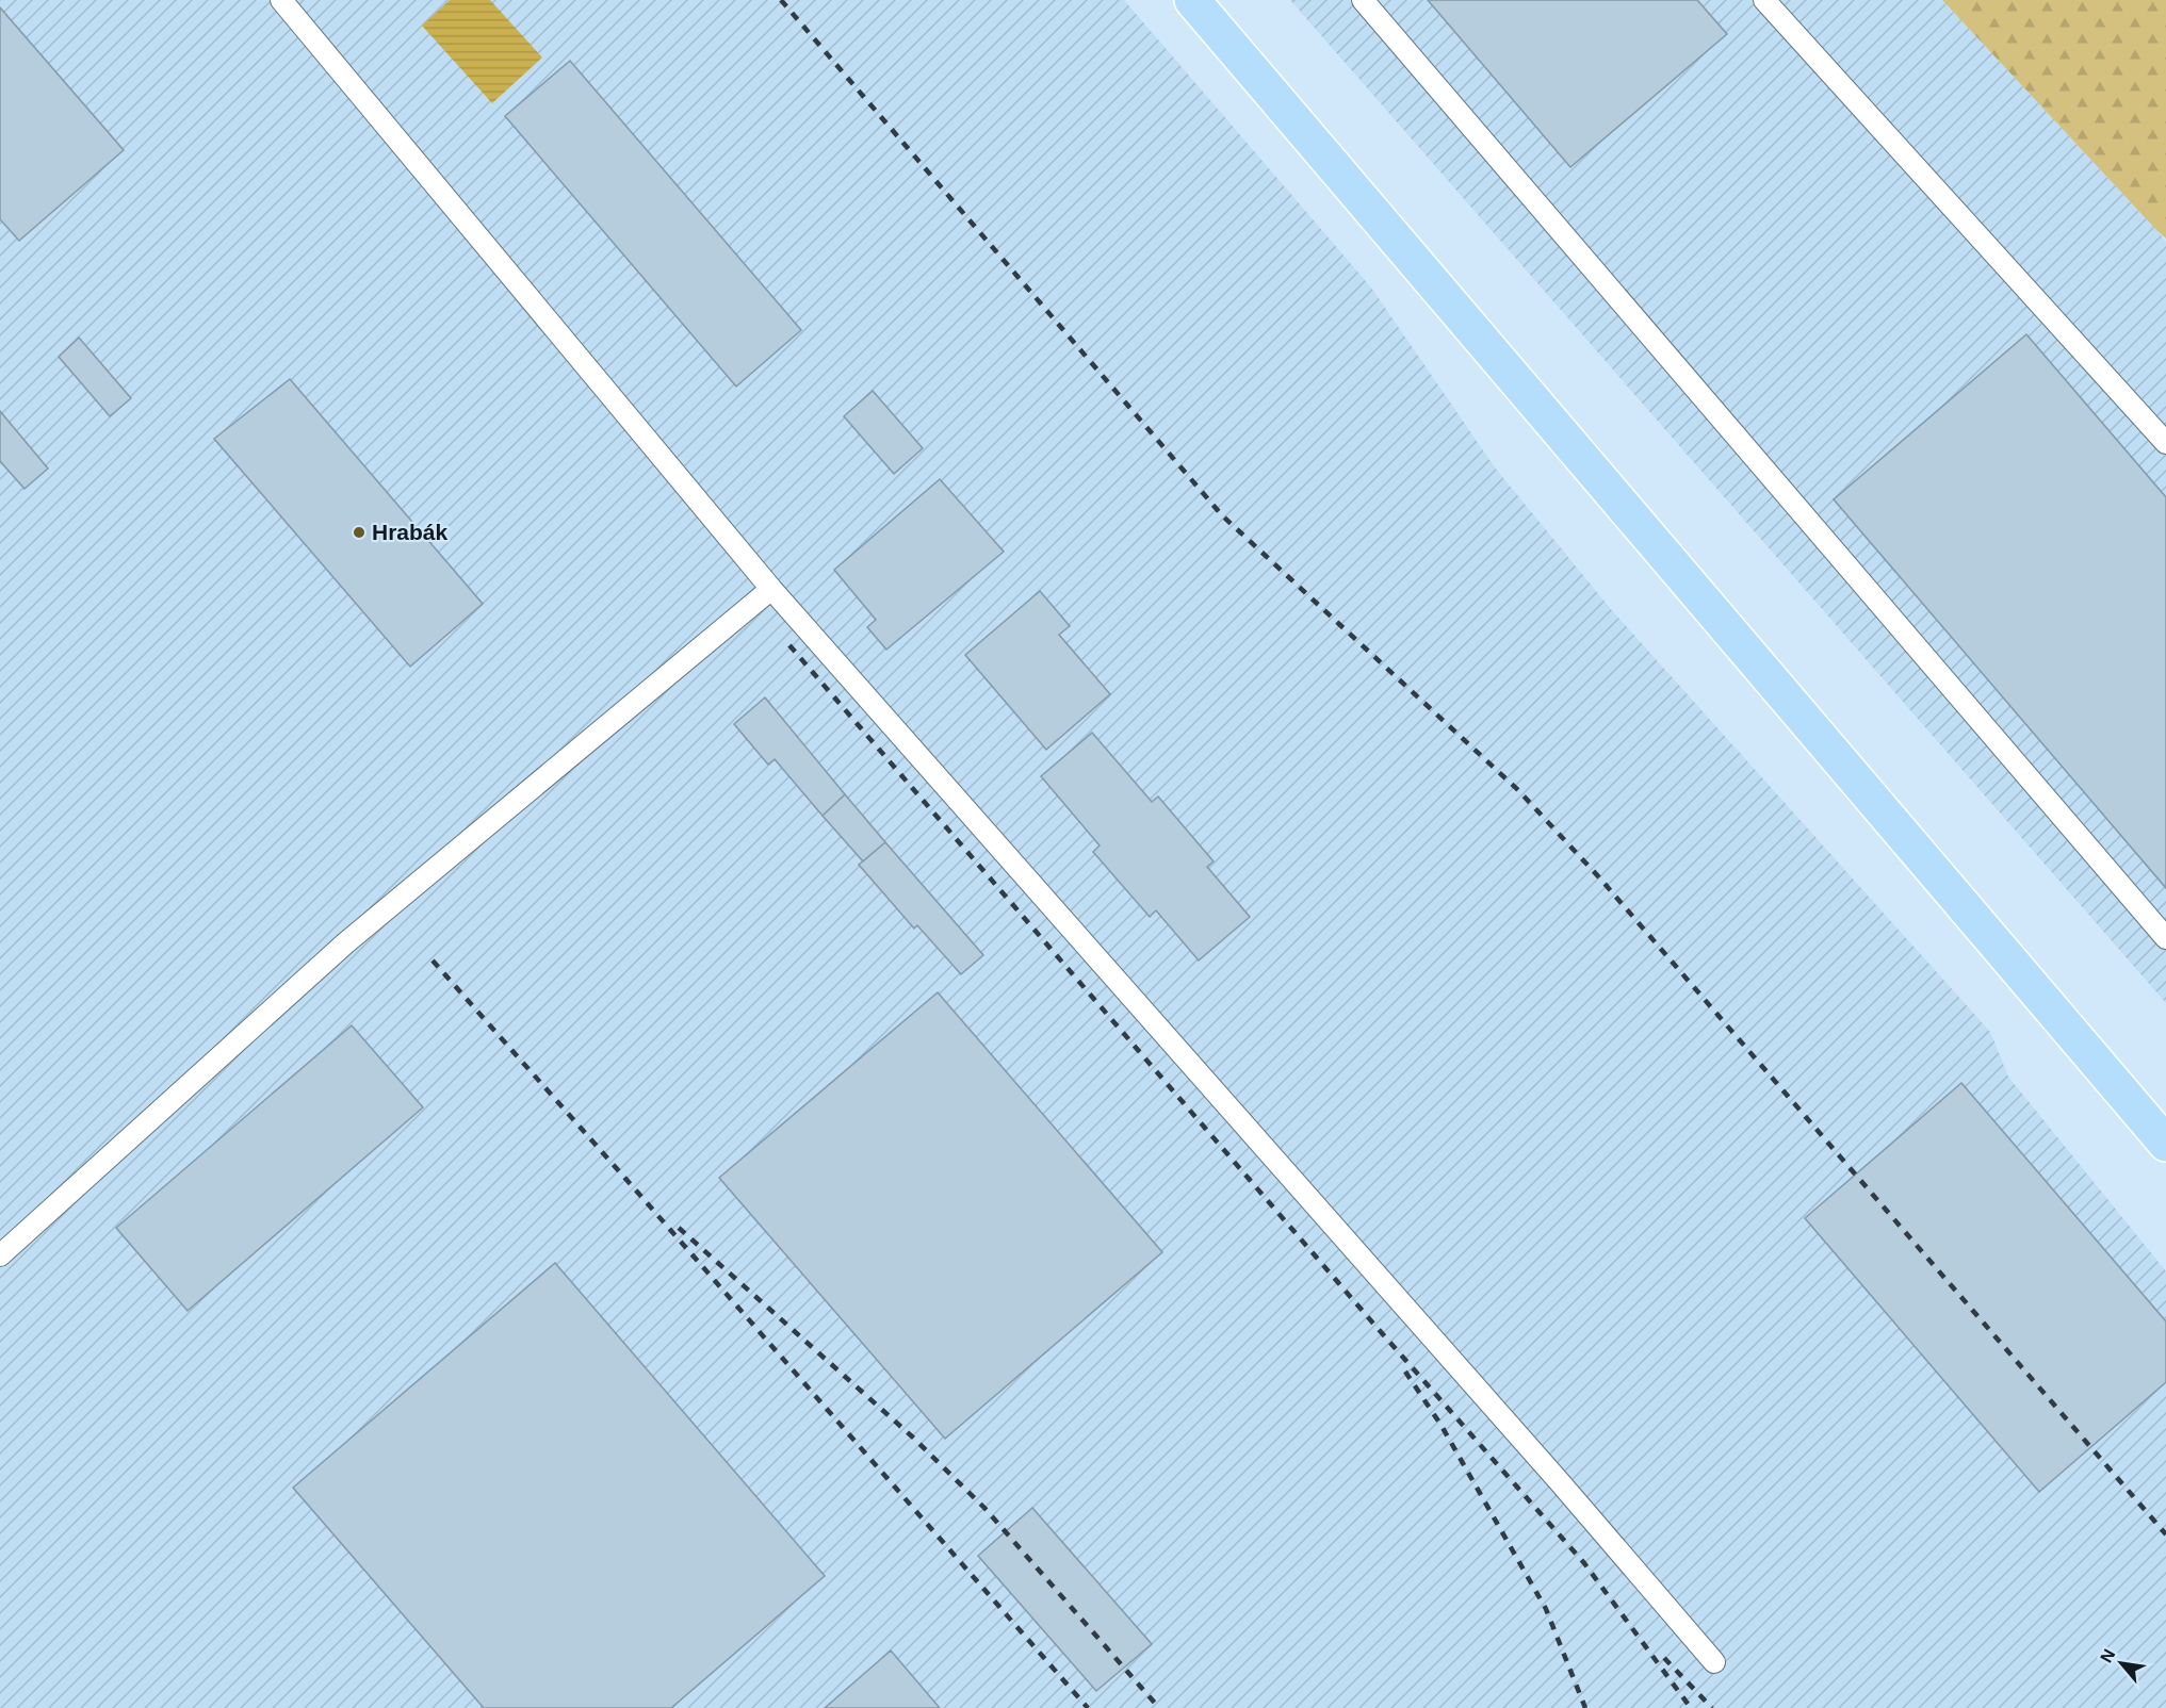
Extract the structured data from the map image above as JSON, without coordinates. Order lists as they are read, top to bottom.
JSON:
{
  "places": ["Hrabák"],
  "north": "top left"
}
